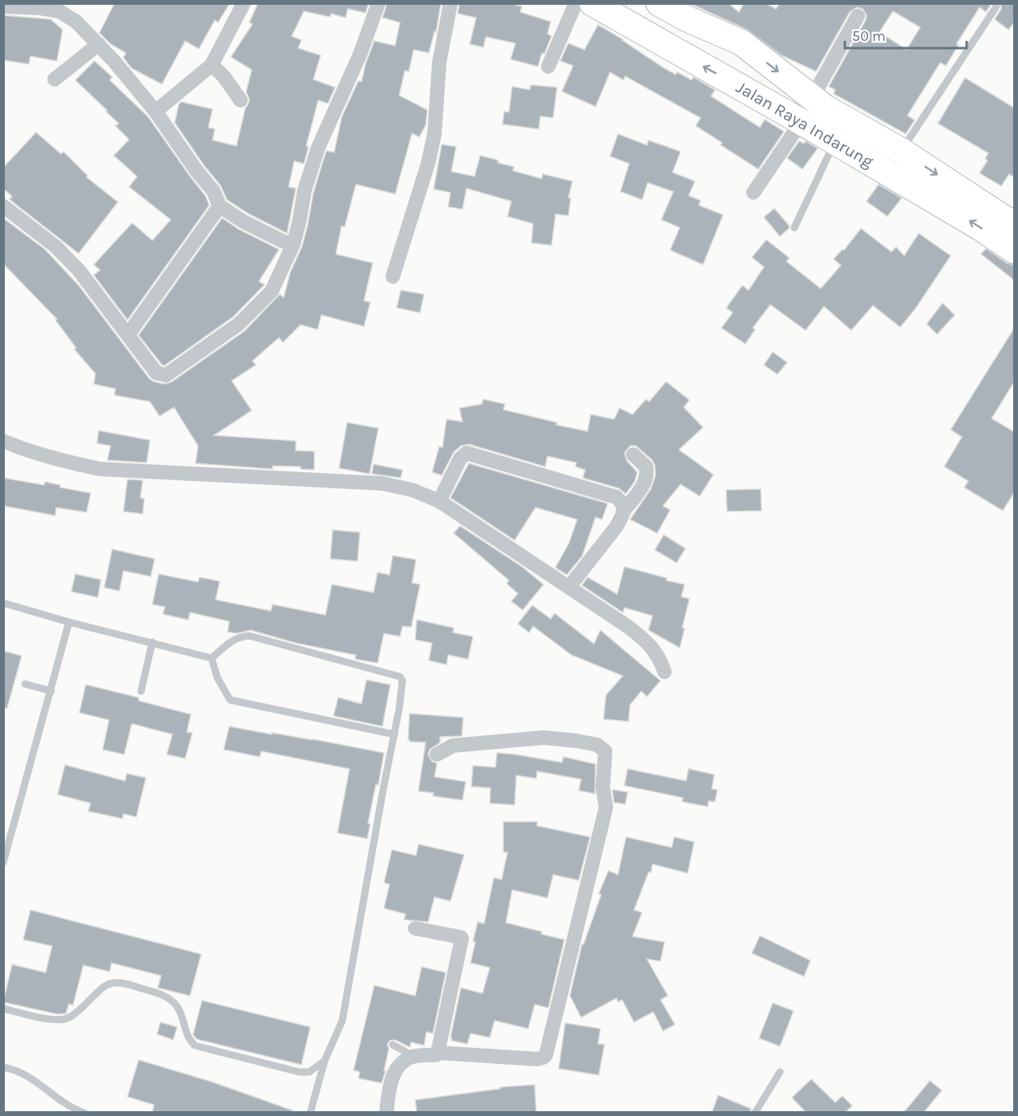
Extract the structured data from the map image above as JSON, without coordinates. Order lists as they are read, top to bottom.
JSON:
{
  "streets": {
    "highway": ["Jalan Raya Indarung"]
  },
  "scale_bar": "50 m"
}
